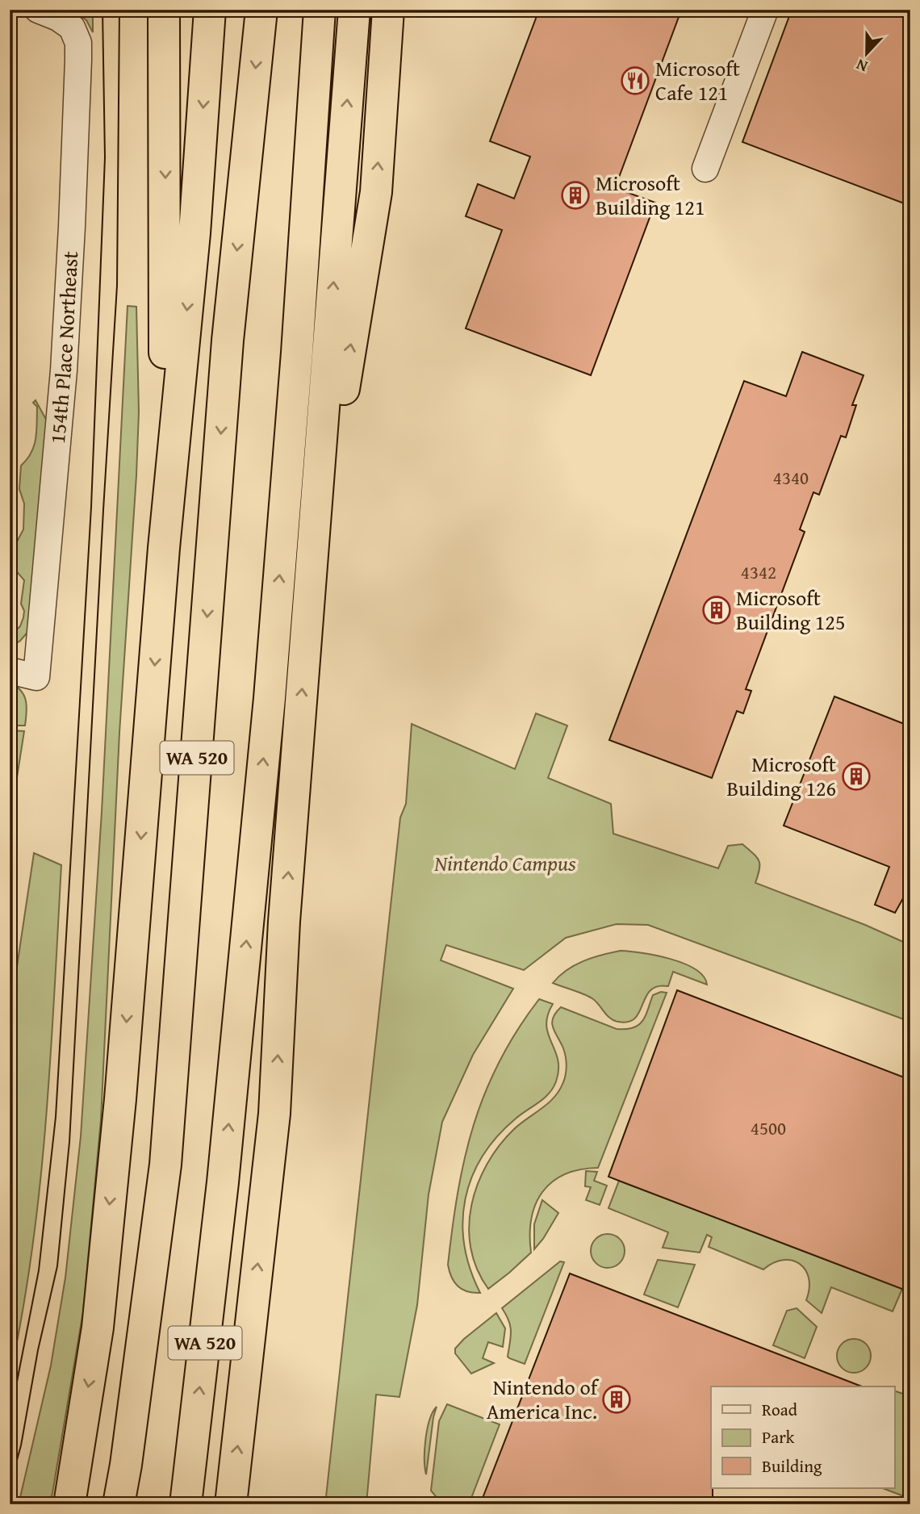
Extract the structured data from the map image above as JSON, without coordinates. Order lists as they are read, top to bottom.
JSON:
{
  "streets": {
    "highway": ["WA 520"],
    "street": ["154th Place Northeast"]
  },
  "parks": ["Nintendo Campus"],
  "places": {
    "restaurant": ["Microsoft Cafe 121"],
    "building": [
      "Microsoft Building 121",
      "Microsoft Building 125",
      "Microsoft Building 126",
      "Nintendo of America Inc."
    ]
  },
  "house_numbers": ["4340", "4342", "4500"],
  "legend": ["Road", "Park", "Building"],
  "north": "bottom"
}
